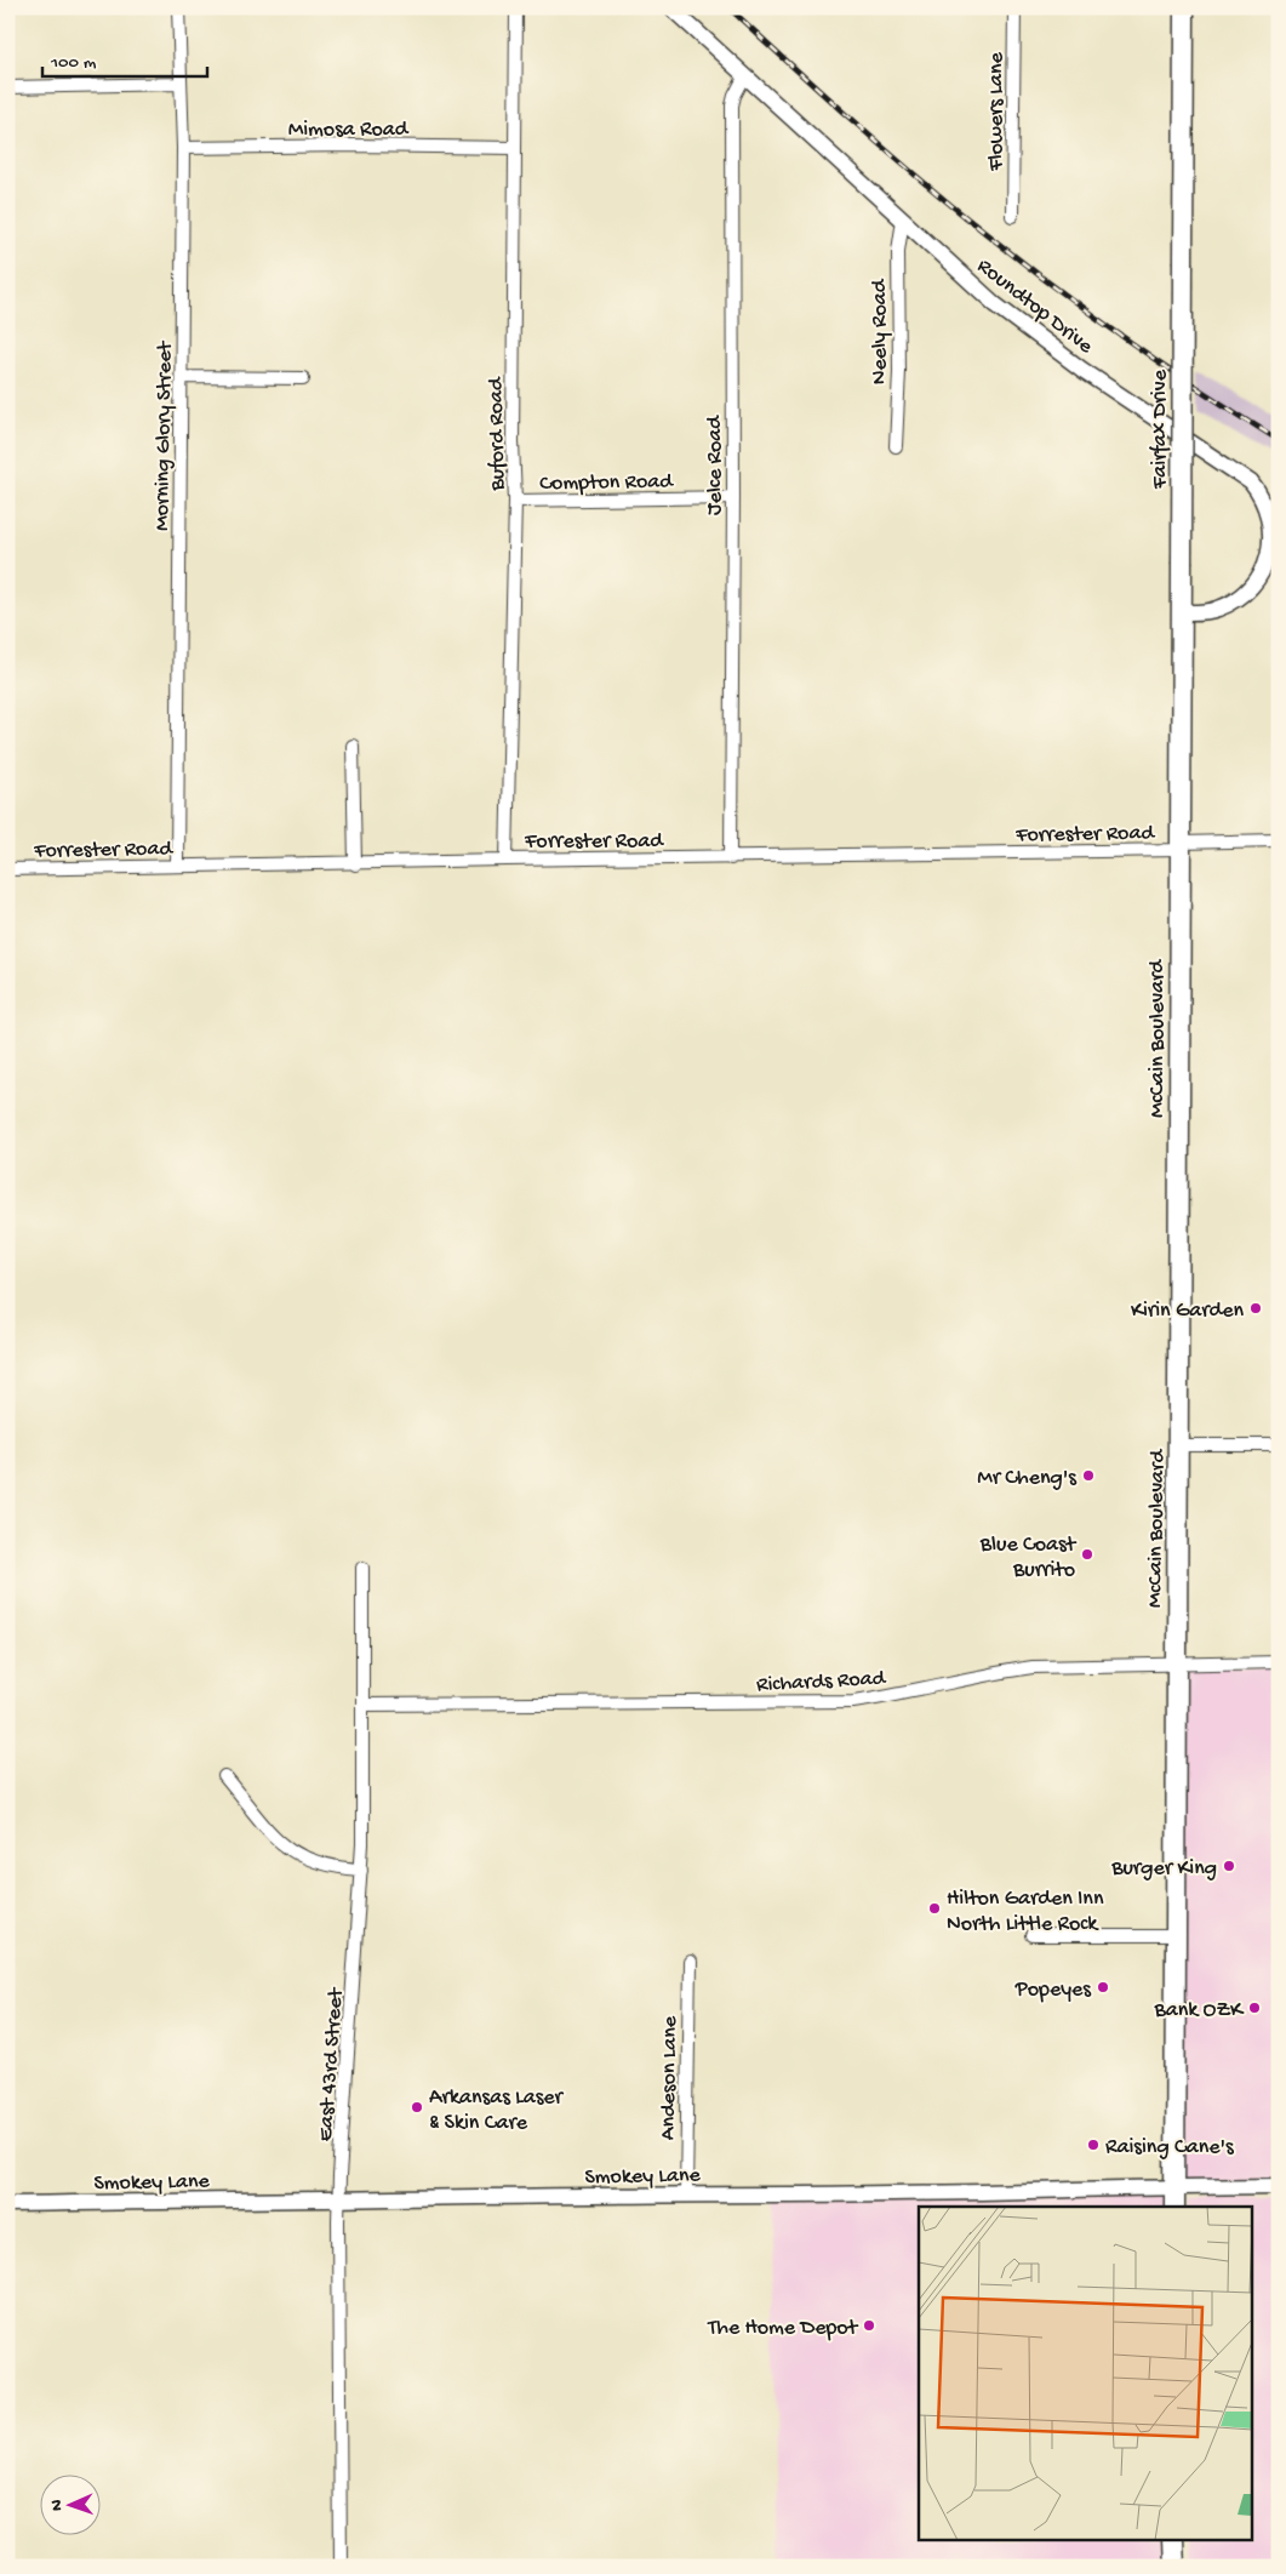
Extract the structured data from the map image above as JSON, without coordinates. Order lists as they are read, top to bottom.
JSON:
{
  "streets": {
    "main road": ["Fairfax Drive", "McCain Boulevard"],
    "street": [
      "Flowers Lane",
      "Mimosa Road",
      "Roundtop Drive",
      "Neely Road",
      "Buford Road",
      "Morning Glory Street",
      "Jelce Road",
      "Compton Road",
      "Forrester Road",
      "Richards Road",
      "East 43rd Street",
      "Andeson Lane",
      "Smokey Lane"
    ]
  },
  "crossings": [
    ["Mimosa Road", "Buford Road"],
    ["Mimosa Road", "Morning Glory Street"],
    ["Roundtop Drive", "Neely Road"],
    ["Roundtop Drive", "Fairfax Drive"],
    ["Roundtop Drive", "Jelce Road"],
    ["Fairfax Drive", "Forrester Road"],
    ["Fairfax Drive", "McCain Boulevard"],
    ["Buford Road", "Compton Road"],
    ["Buford Road", "Forrester Road"],
    ["Morning Glory Street", "Forrester Road"],
    ["Jelce Road", "Compton Road"],
    ["Jelce Road", "Forrester Road"],
    ["Forrester Road", "McCain Boulevard"],
    ["McCain Boulevard", "Richards Road"],
    ["McCain Boulevard", "Smokey Lane"],
    ["Richards Road", "East 43rd Street"],
    ["East 43rd Street", "Smokey Lane"],
    ["Andeson Lane", "Smokey Lane"]
  ],
  "places": [
    "Kirin Garden",
    "Mr Cheng's",
    "Blue Coast Burrito",
    "Burger King",
    "Hilton Garden Inn North Little Rock",
    "Popeyes",
    "Bank OZK",
    "Arkansas Laser & Skin Care",
    "Raising Cane's",
    "The Home Depot"
  ],
  "scale_bar": "100 m",
  "north": "left"
}
